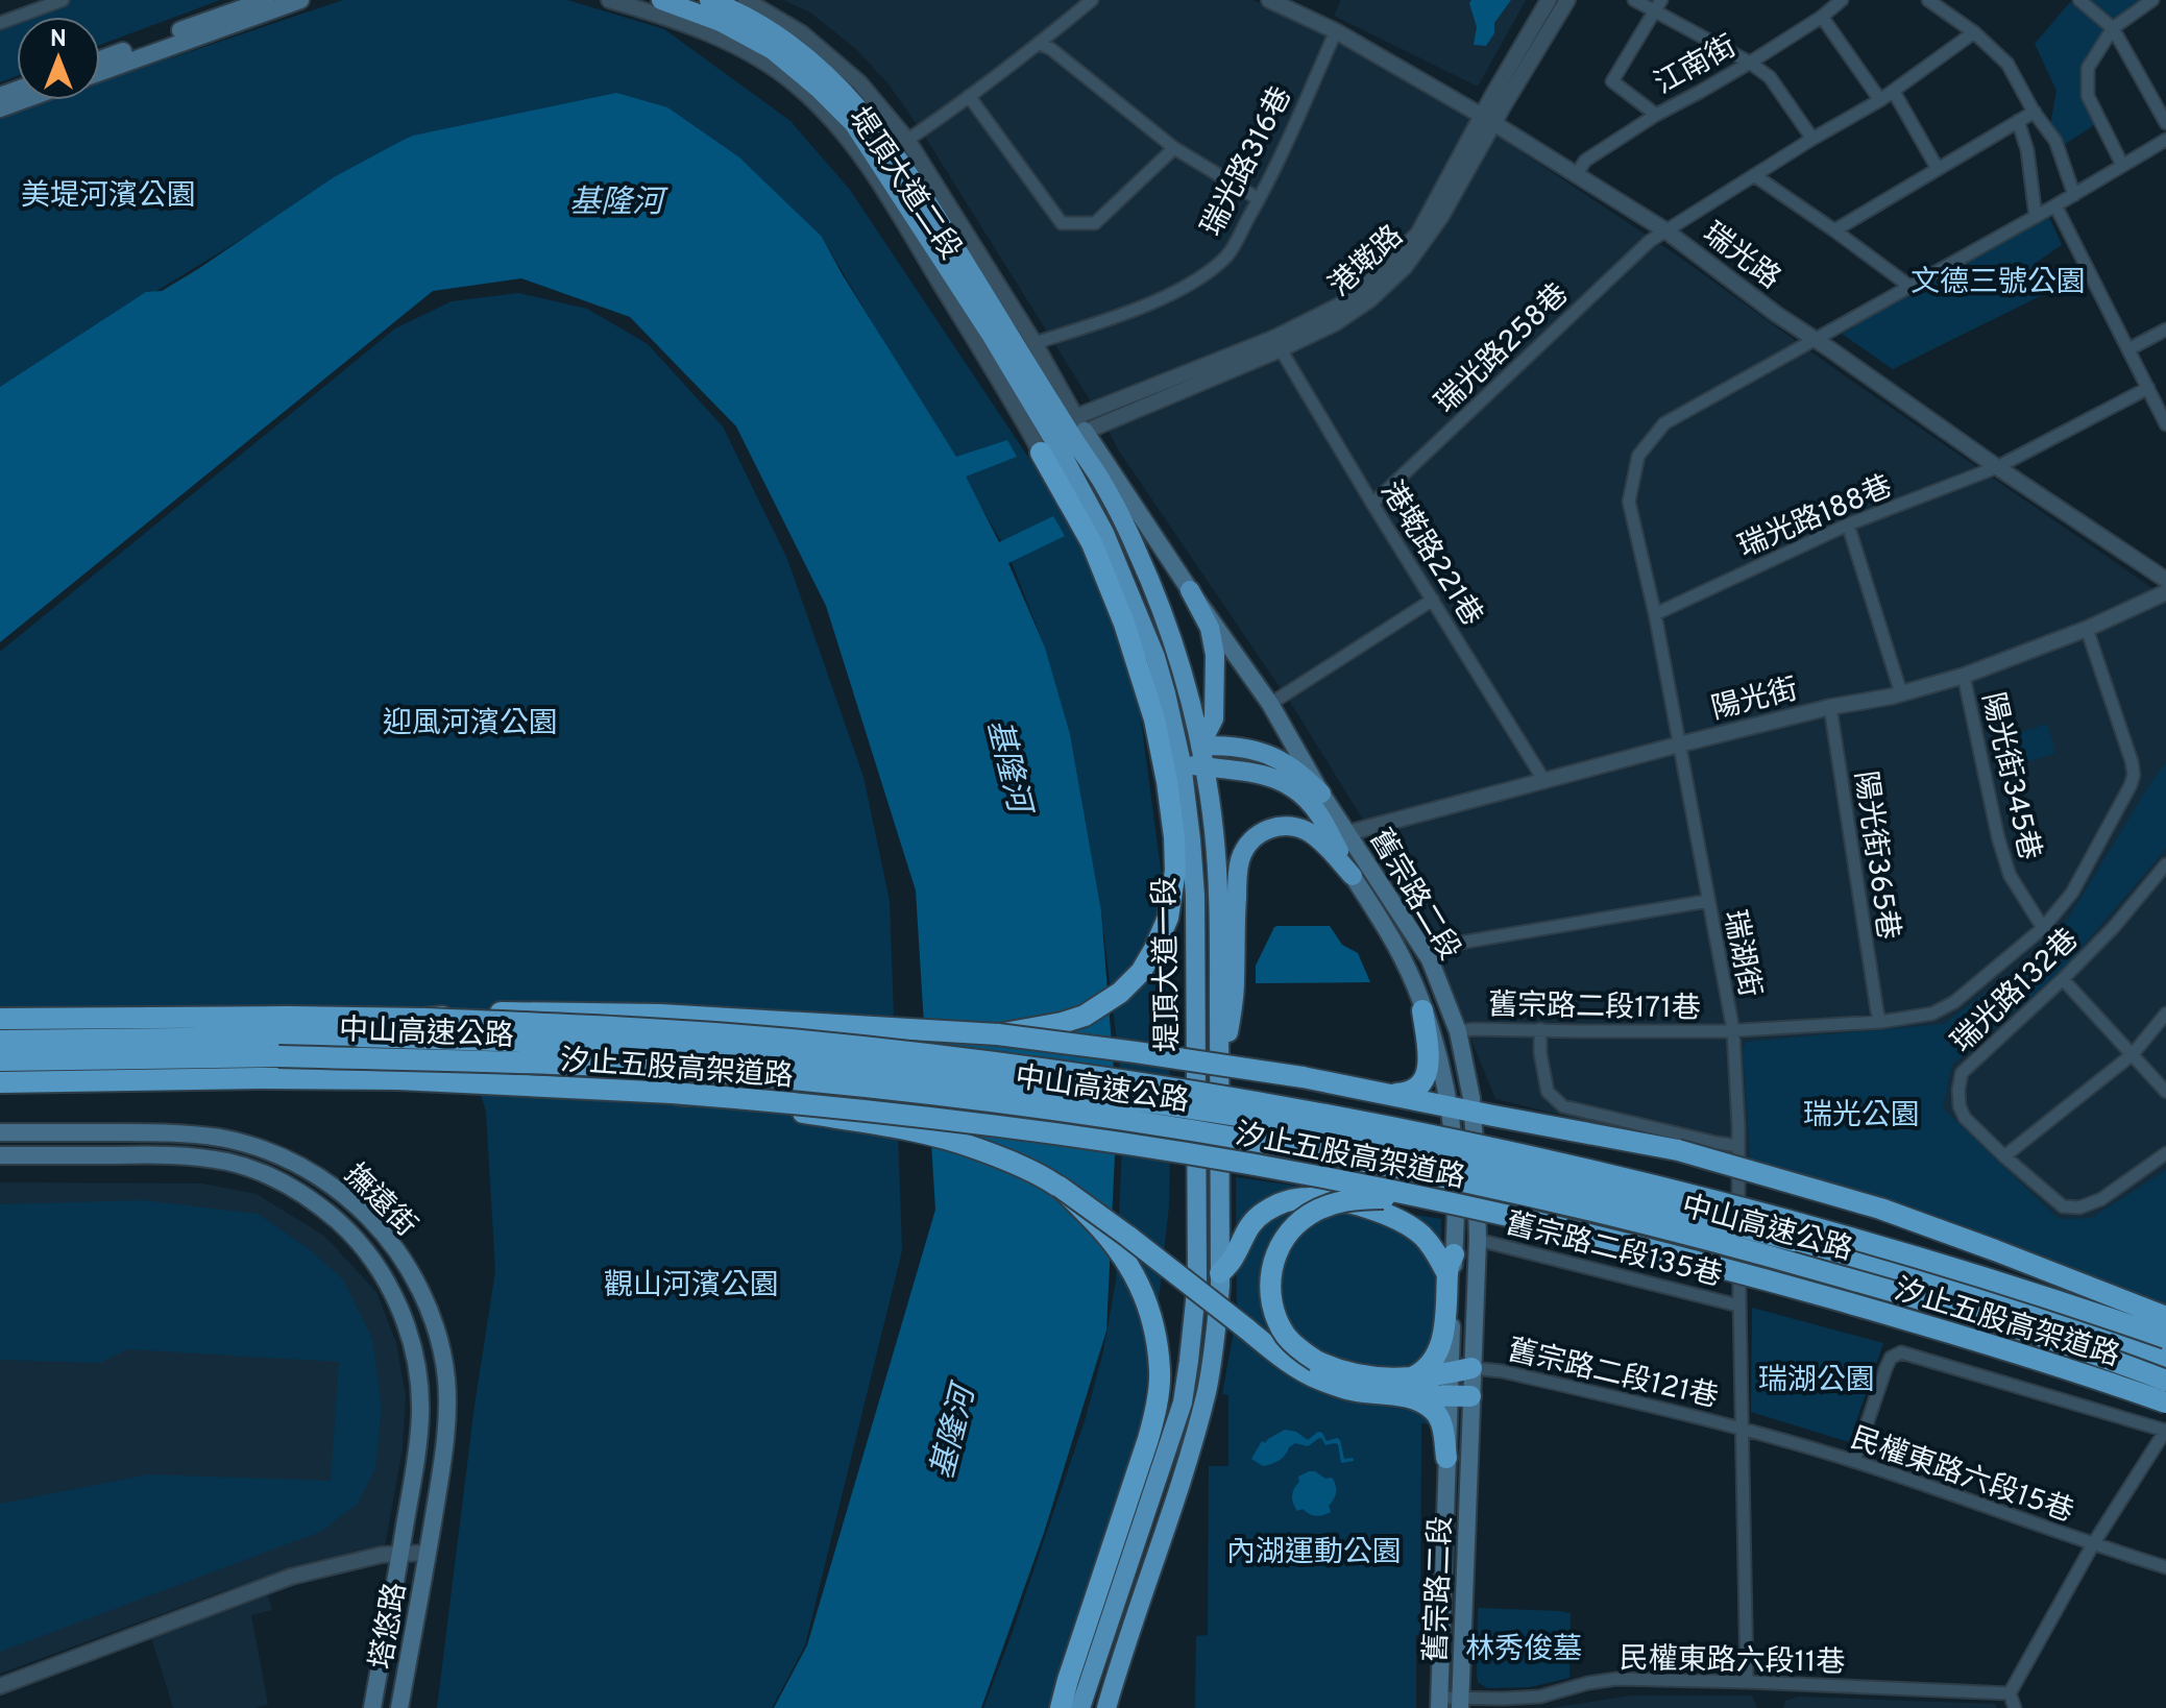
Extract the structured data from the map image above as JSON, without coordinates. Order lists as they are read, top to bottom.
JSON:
{
  "streets": {
    "highway": [
      "堤頂大道二段",
      "堤頂大道一段",
      "中山高速公路",
      "汐止五股高架道路"
    ],
    "main road": ["舊宗路二段", "撫遠街", "塔悠路"],
    "street": [
      "江南街",
      "瑞光路316巷",
      "瑞光路",
      "港墘路",
      "瑞光路258巷",
      "瑞光路188巷",
      "港墘路221巷",
      "陽光街",
      "陽光街345巷",
      "陽光街365巷",
      "瑞湖街",
      "瑞光路132巷",
      "舊宗路二段171巷",
      "舊宗路二段135巷",
      "舊宗路二段121巷",
      "民權東路六段15巷",
      "民權東路六段11巷"
    ]
  },
  "crossings": [
    ["江南街", "瑞光路"],
    ["瑞光路316巷", "堤頂大道二段"],
    ["瑞光路316巷", "瑞光路"],
    ["堤頂大道二段", "港墘路"],
    ["堤頂大道二段", "舊宗路二段"],
    ["堤頂大道二段", "堤頂大道一段"],
    ["瑞光路", "港墘路"],
    ["瑞光路", "瑞光路258巷"],
    ["瑞光路", "瑞光路188巷"],
    ["瑞光路", "瑞湖街"],
    ["港墘路", "港墘路221巷"],
    ["港墘路", "舊宗路二段"],
    ["港墘路", "堤頂大道一段"],
    ["瑞光路258巷", "港墘路221巷"],
    ["瑞光路188巷", "瑞湖街"],
    ["港墘路221巷", "陽光街"],
    ["陽光街", "陽光街345巷"],
    ["陽光街", "陽光街365巷"],
    ["陽光街", "舊宗路二段"],
    ["陽光街", "瑞湖街"],
    ["陽光街", "舊宗路二段171巷"],
    ["陽光街345巷", "舊宗路二段171巷"],
    ["陽光街365巷", "舊宗路二段171巷"],
    ["舊宗路二段", "堤頂大道一段"],
    ["舊宗路二段", "舊宗路二段171巷"],
    ["舊宗路二段", "舊宗路二段135巷"],
    ["舊宗路二段", "舊宗路二段121巷"],
    ["舊宗路二段", "民權東路六段11巷"],
    ["瑞湖街", "舊宗路二段171巷"],
    ["瑞湖街", "舊宗路二段135巷"],
    ["瑞湖街", "舊宗路二段121巷"],
    ["瑞湖街", "民權東路六段15巷"],
    ["瑞湖街", "民權東路六段11巷"],
    ["撫遠街", "塔悠路"],
    ["舊宗路二段121巷", "民權東路六段15巷"]
  ],
  "water": ["基隆河"],
  "parks": [
    "美堤河濱公園",
    "文德三號公園",
    "迎風河濱公園",
    "瑞光公園",
    "觀山河濱公園",
    "瑞湖公園",
    "內湖運動公園",
    "林秀俊墓"
  ],
  "north": "top"
}
